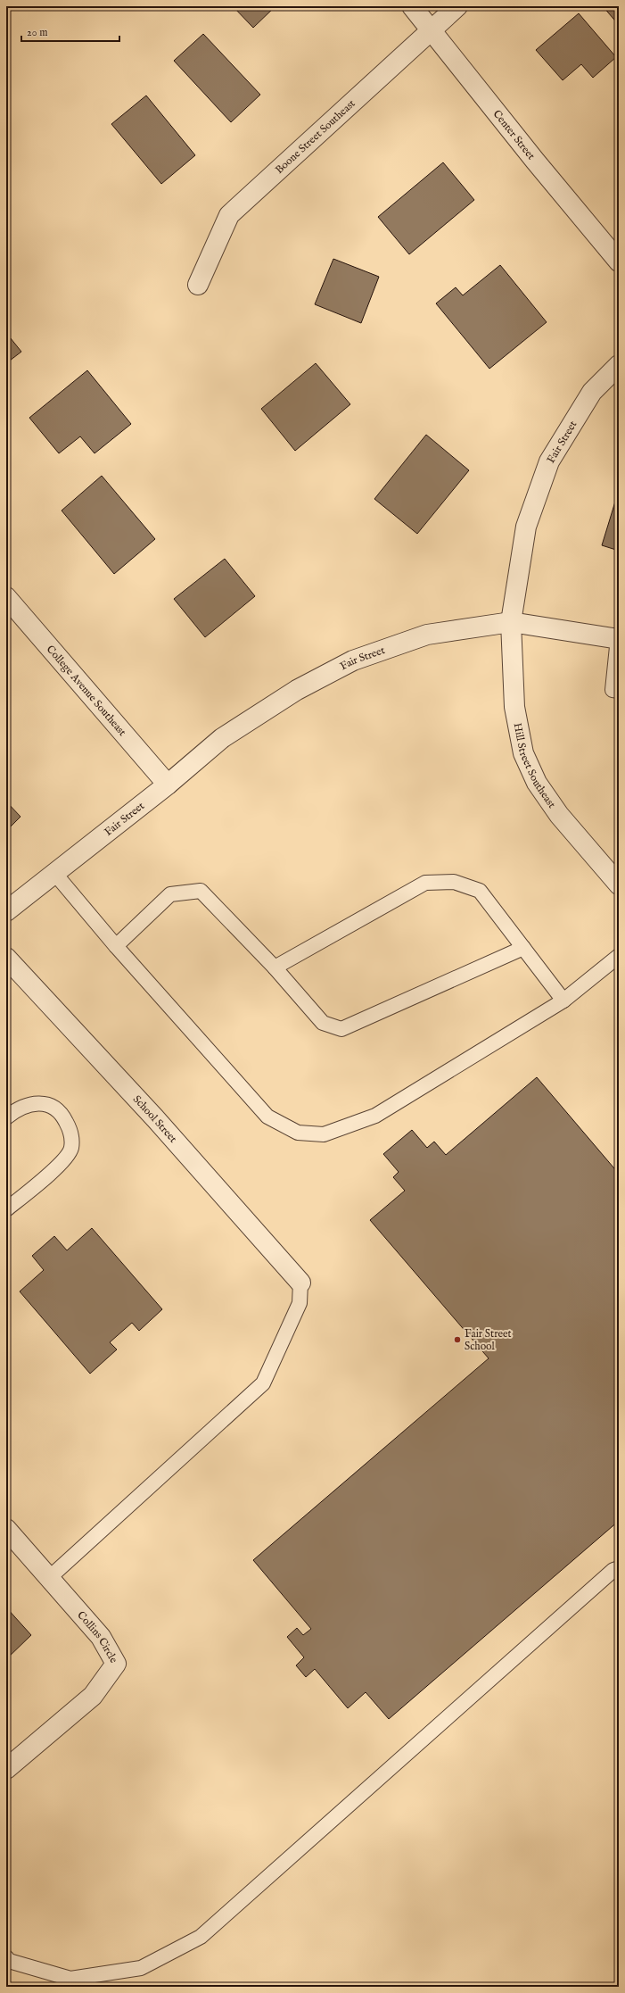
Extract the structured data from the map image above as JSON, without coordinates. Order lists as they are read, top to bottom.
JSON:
{
  "streets": {
    "street": [
      "Center Street",
      "Boone Street Southeast",
      "Fair Street",
      "College Avenue Southeast",
      "Hill Street Southeast",
      "School Street",
      "Collins Circle"
    ]
  },
  "crossings": [
    ["Center Street", "Boone Street Southeast"],
    ["Fair Street", "College Avenue Southeast"],
    ["Fair Street", "Hill Street Southeast"]
  ],
  "places": ["Fair Street School"],
  "scale_bar": "20 m"
}
